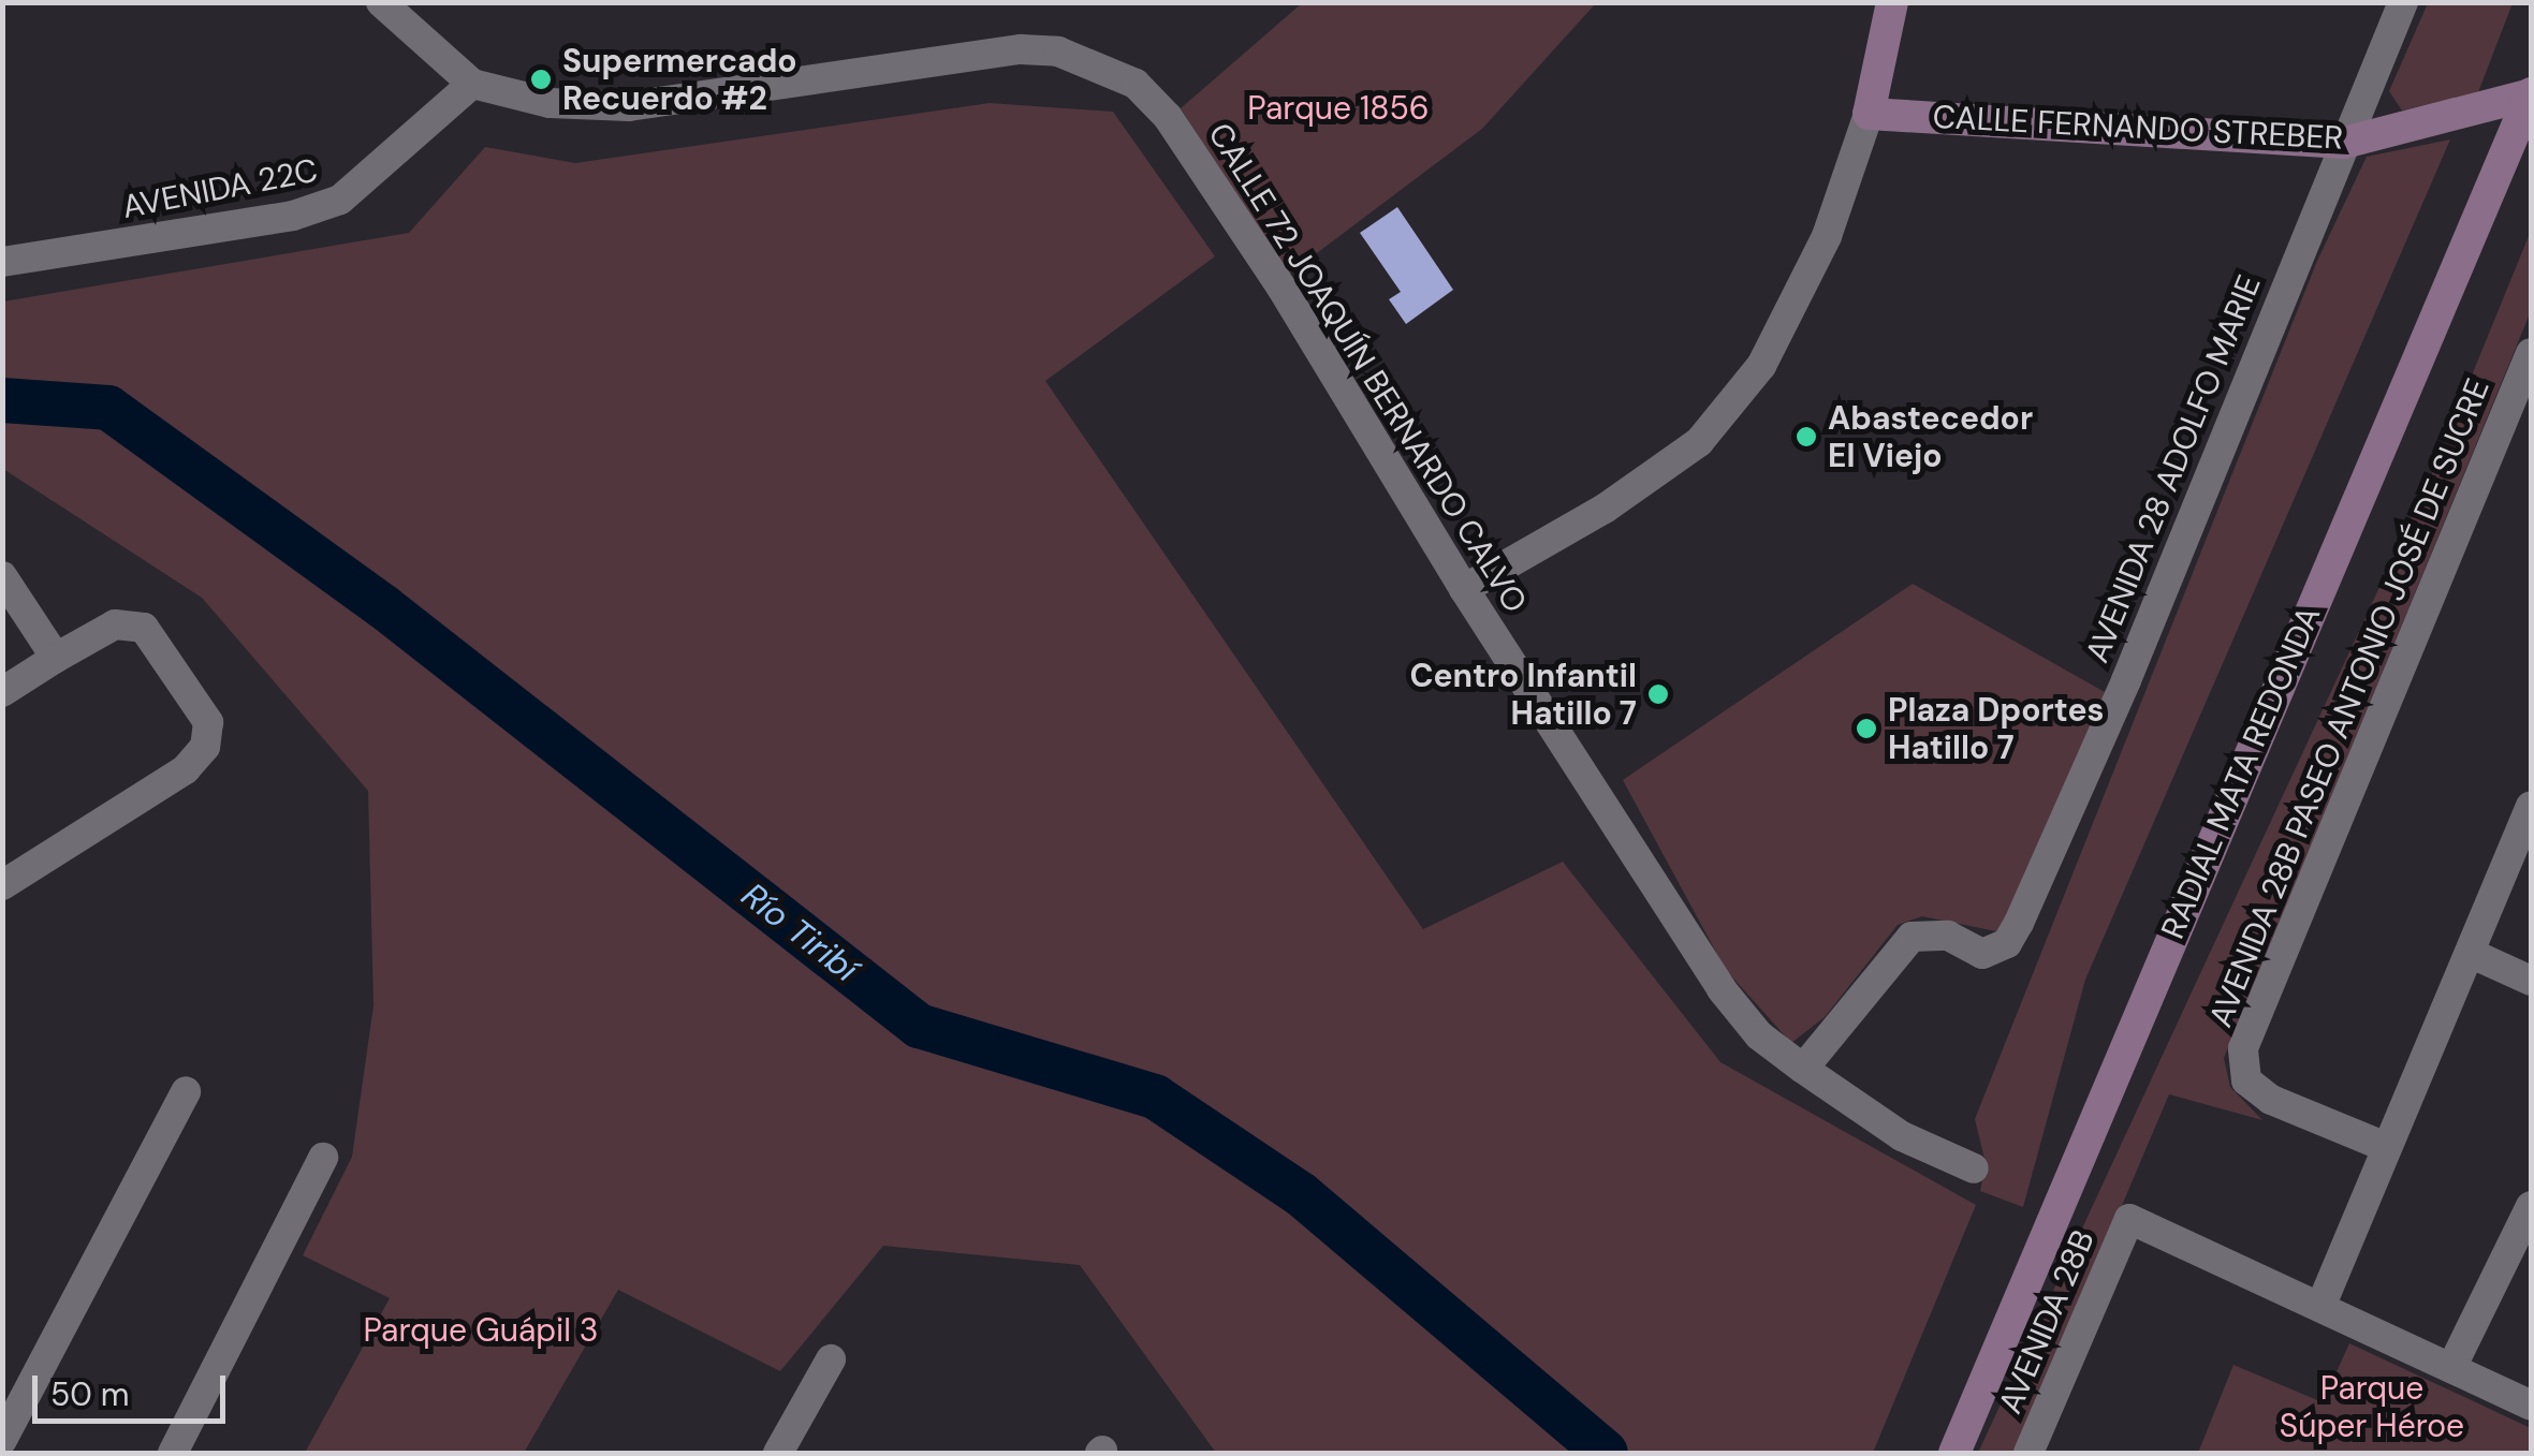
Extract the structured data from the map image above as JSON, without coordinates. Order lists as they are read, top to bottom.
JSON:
{
  "streets": {
    "main road": ["CALLE FERNANDO STREBER", "RADIAL MATA REDONDA"],
    "street": [
      "AVENIDA 22C",
      "CALLE 72 JOAQUÍN BERNARDO CALVO",
      "AVENIDA 28 ADOLFO MARIE",
      "AVENIDA 28B PASEO ANTONIO JOSÉ DE SUCRE",
      "AVENIDA 28B"
    ]
  },
  "crossings": [
    ["CALLE FERNANDO STREBER", "AVENIDA 28 ADOLFO MARIE"],
    ["CALLE FERNANDO STREBER", "RADIAL MATA REDONDA"],
    ["AVENIDA 22C", "CALLE 72 JOAQUÍN BERNARDO CALVO"],
    ["CALLE 72 JOAQUÍN BERNARDO CALVO", "AVENIDA 28 ADOLFO MARIE"]
  ],
  "water": ["Río Tiribí"],
  "parks": ["Parque 1856", "Parque Guápil 3", "Parque Súper Héroe"],
  "places": [
    "Supermercado Recuerdo #2",
    "Abastecedor El Viejo",
    "Centro Infantil Hatillo 7",
    "Plaza Dportes Hatillo 7"
  ],
  "scale_bar": "50 m"
}
